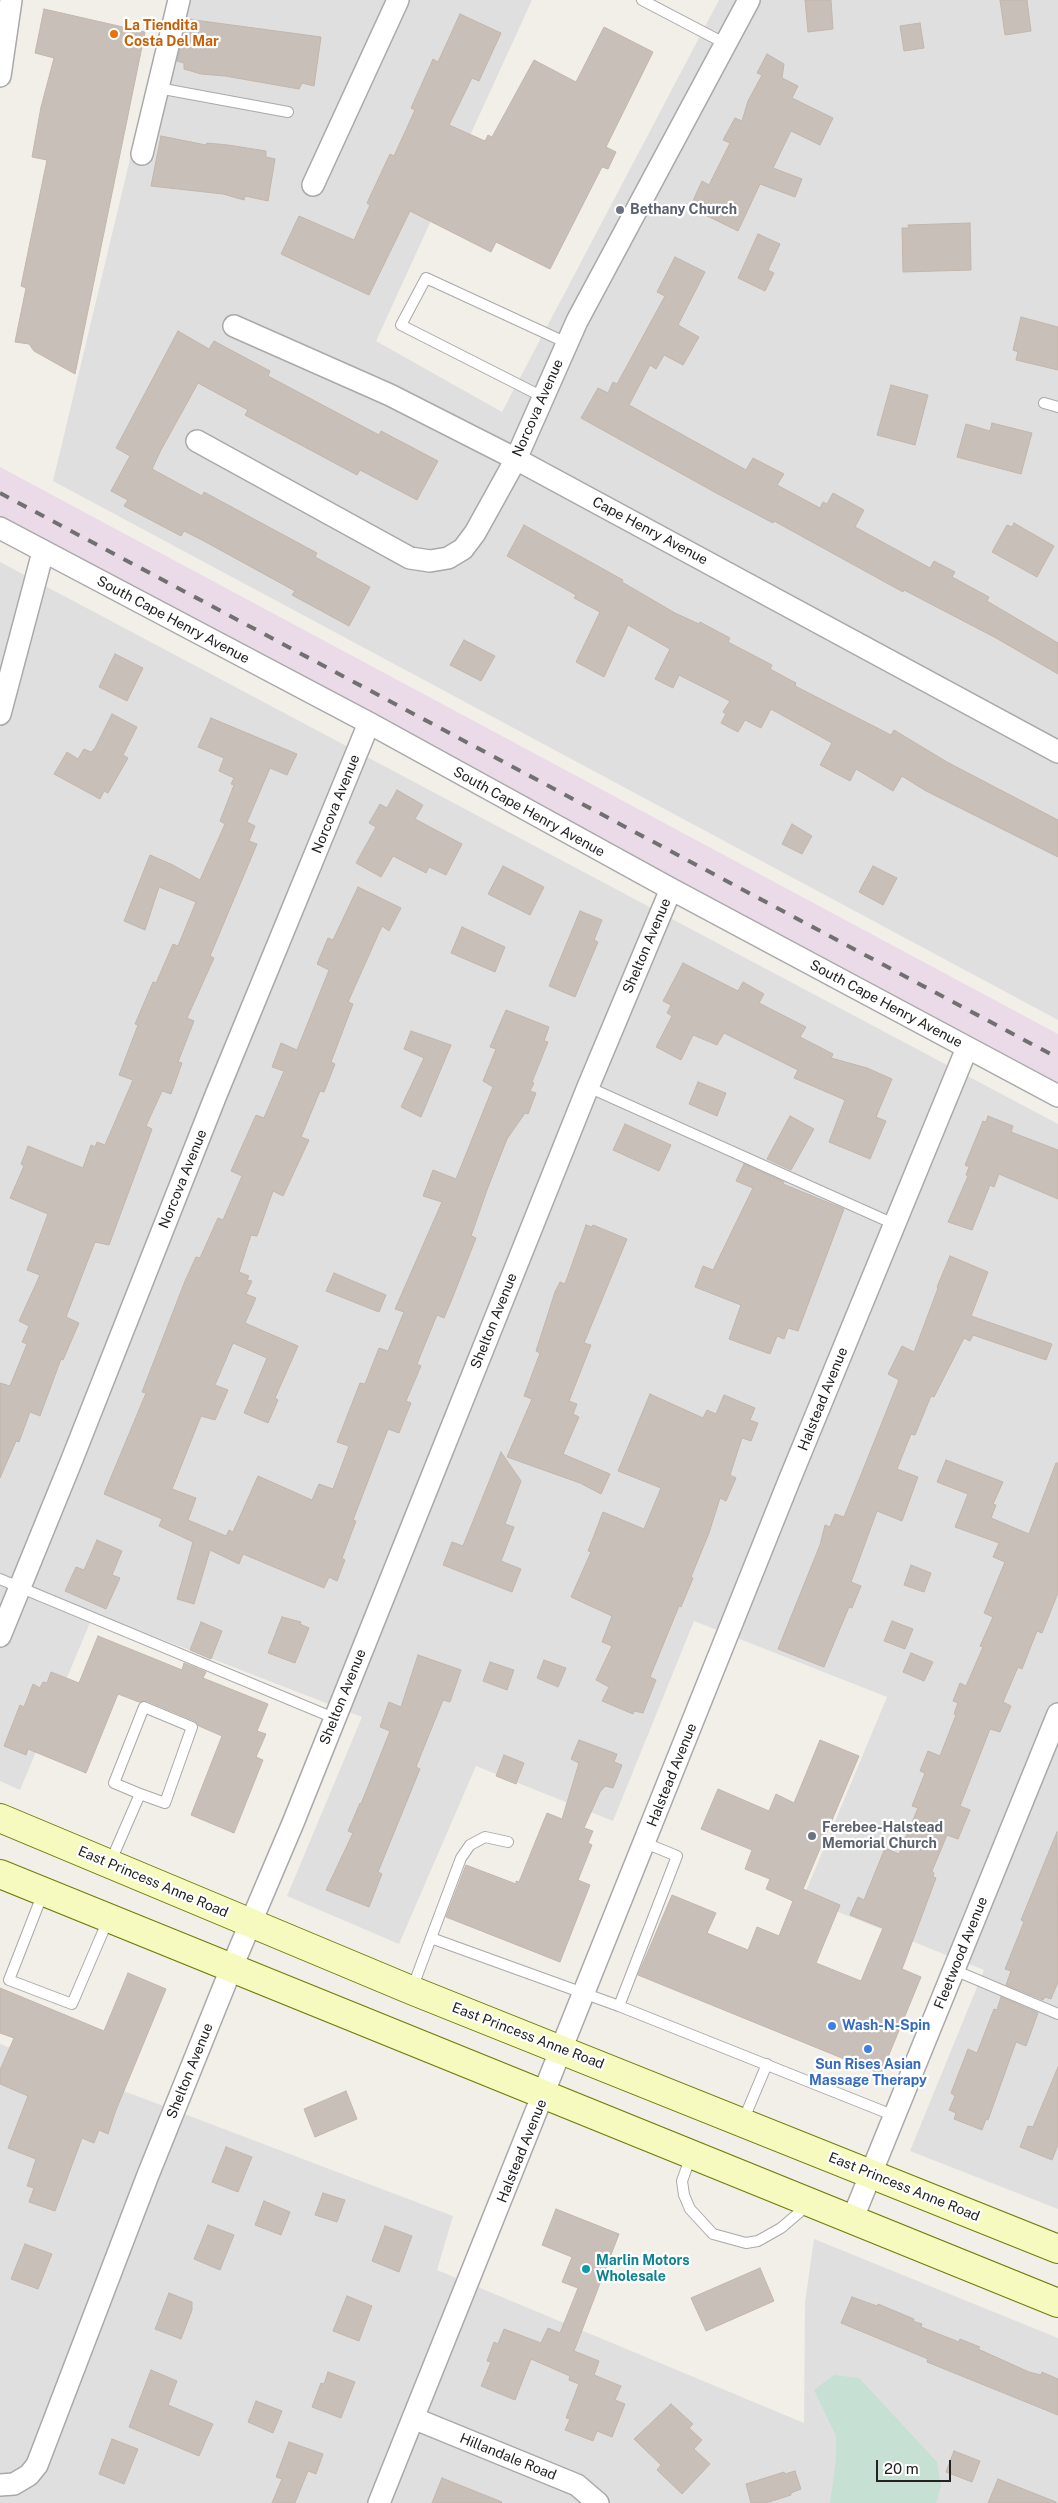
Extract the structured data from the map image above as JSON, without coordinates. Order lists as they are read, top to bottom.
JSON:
{
  "streets": {
    "main road": ["East Princess Anne Road"],
    "street": [
      "Norcova Avenue",
      "Cape Henry Avenue",
      "South Cape Henry Avenue",
      "Shelton Avenue",
      "Halstead Avenue",
      "Fleetwood Avenue",
      "Hillandale Road"
    ]
  },
  "crossings": [
    ["Norcova Avenue", "Cape Henry Avenue"],
    ["Norcova Avenue", "South Cape Henry Avenue"],
    ["South Cape Henry Avenue", "Shelton Avenue"],
    ["South Cape Henry Avenue", "Halstead Avenue"],
    ["Shelton Avenue", "East Princess Anne Road"],
    ["Halstead Avenue", "East Princess Anne Road"],
    ["Halstead Avenue", "Hillandale Road"],
    ["East Princess Anne Road", "Fleetwood Avenue"]
  ],
  "places": [
    "La Tiendita Costa Del Mar",
    "Bethany Church",
    "Ferebee-Halstead Memorial Church",
    "Wash-N-Spin",
    "Sun Rises Asian Massage Therapy",
    "Marlin Motors Wholesale"
  ],
  "scale_bar": "20 m"
}
